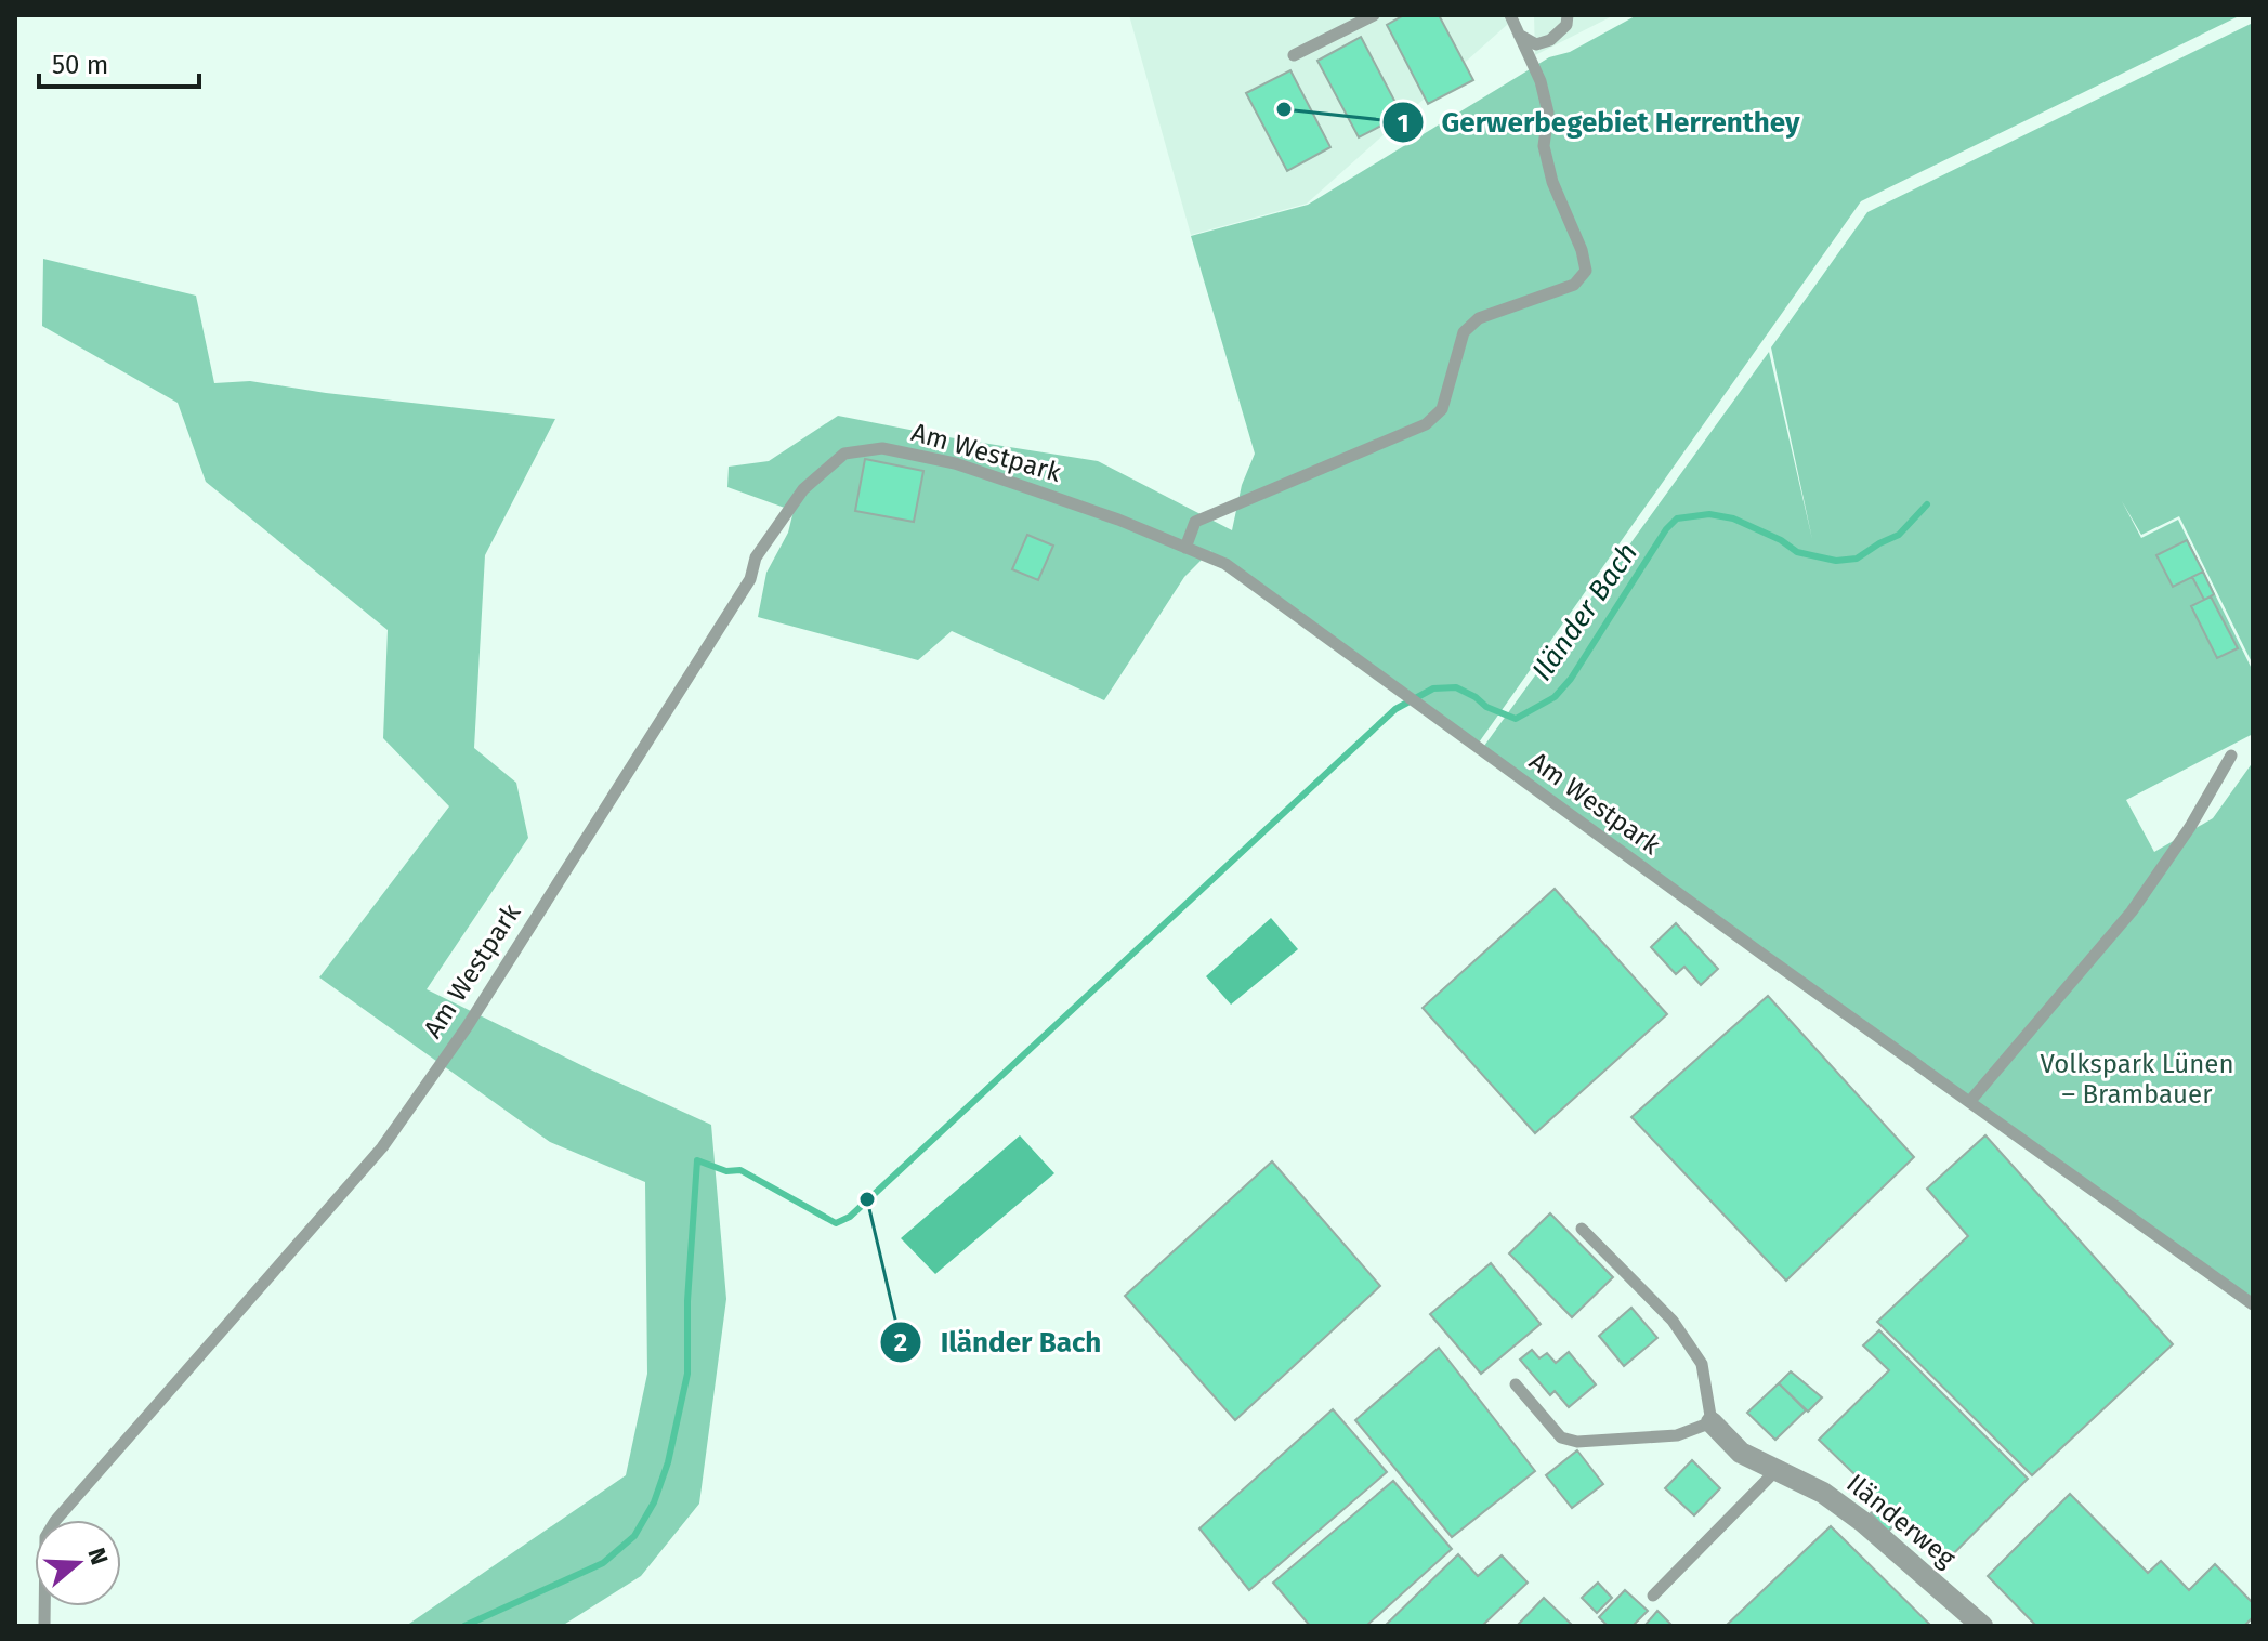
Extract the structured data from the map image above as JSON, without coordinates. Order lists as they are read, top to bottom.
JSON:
{
  "streets": {
    "street": ["Iländerweg"],
    "lane": ["Am Westpark"]
  },
  "water": ["Iländer Bach"],
  "parks": ["Volkspark Lünen – Brambauer"],
  "places": ["Gerwerbegebiet Herrenthey", "Iländer Bach"],
  "scale_bar": "50 m",
  "north": "right"
}
